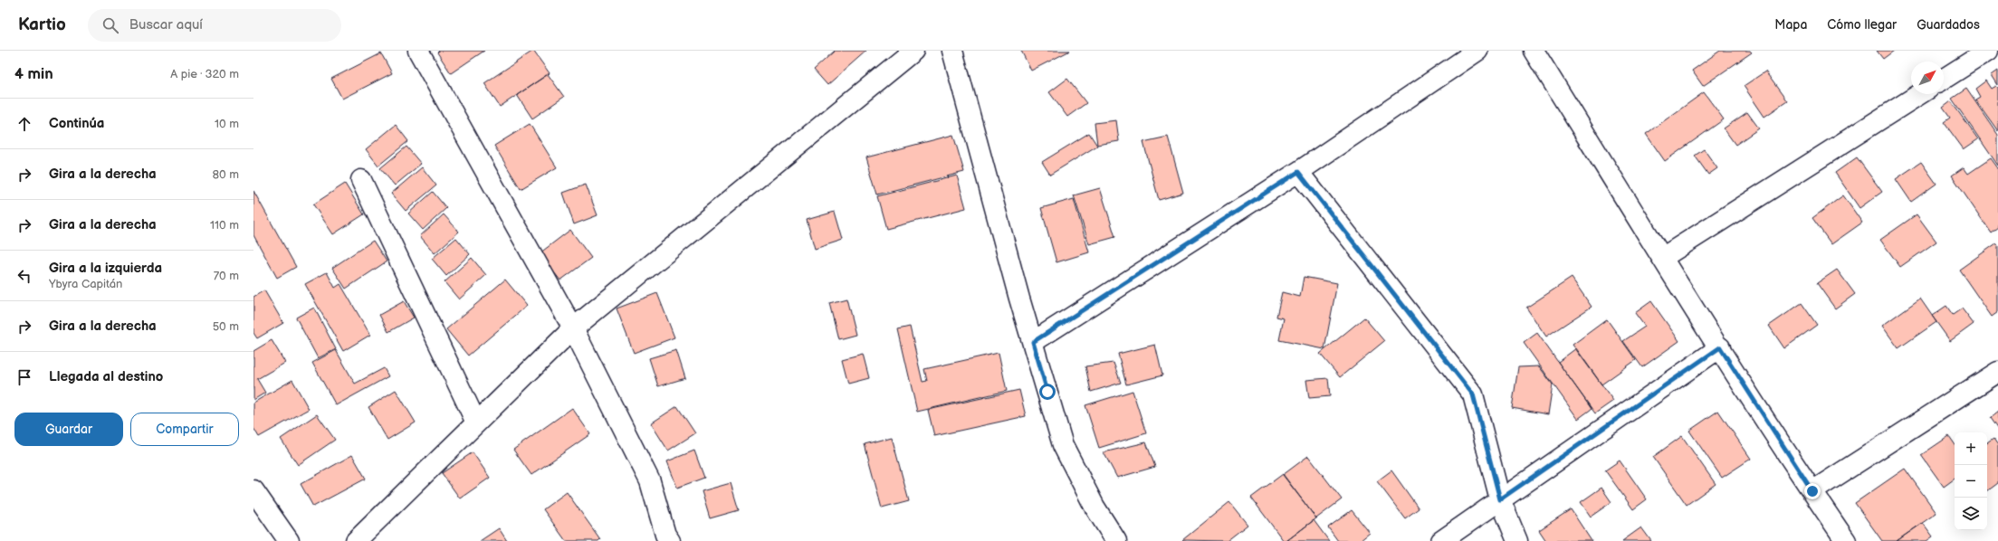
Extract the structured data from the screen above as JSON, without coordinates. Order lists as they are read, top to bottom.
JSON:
{
  "north": "top right",
  "page": {
    "header": "Kartio",
    "search": "Buscar aquí",
    "nav": ["Mapa", "Cómo llegar", "Guardados"],
    "heading": ["4 min", "A pie · 320 m"],
    "list": [
      ["Continúa", "10 m"],
      ["Gira a la derecha", "80 m"],
      ["Gira a la derecha", "110 m"],
      ["Gira a la izquierda", "Ybyra Capitán", "70 m"],
      ["Gira a la derecha", "50 m"],
      "Llegada al destino"
    ],
    "buttons": ["Guardar", "Compartir"],
    "map_buttons": ["+", "−"]
  }
}
